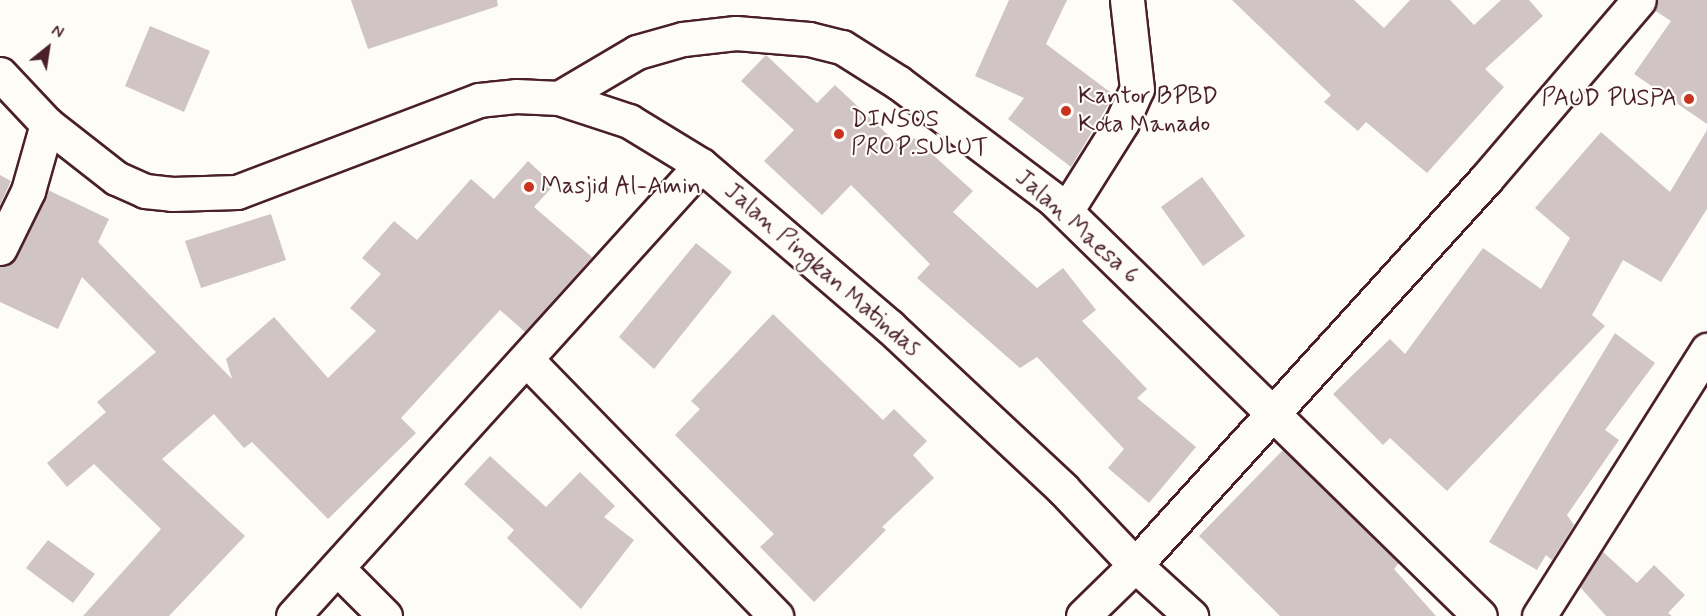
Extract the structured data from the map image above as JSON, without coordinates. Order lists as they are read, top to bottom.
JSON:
{
  "streets": {
    "street": ["Jalan Maesa 6", "Jalan Pingkan Matindas"]
  },
  "crossings": [
    ["Jalan Maesa 6", "Jalan Pingkan Matindas"]
  ],
  "places": [
    "PAUD PUSPA",
    "Kantor BPBD Kota Manado",
    "DINSOS PROP.SULUT",
    "Masjid Al-Amin"
  ],
  "north": "top right"
}
